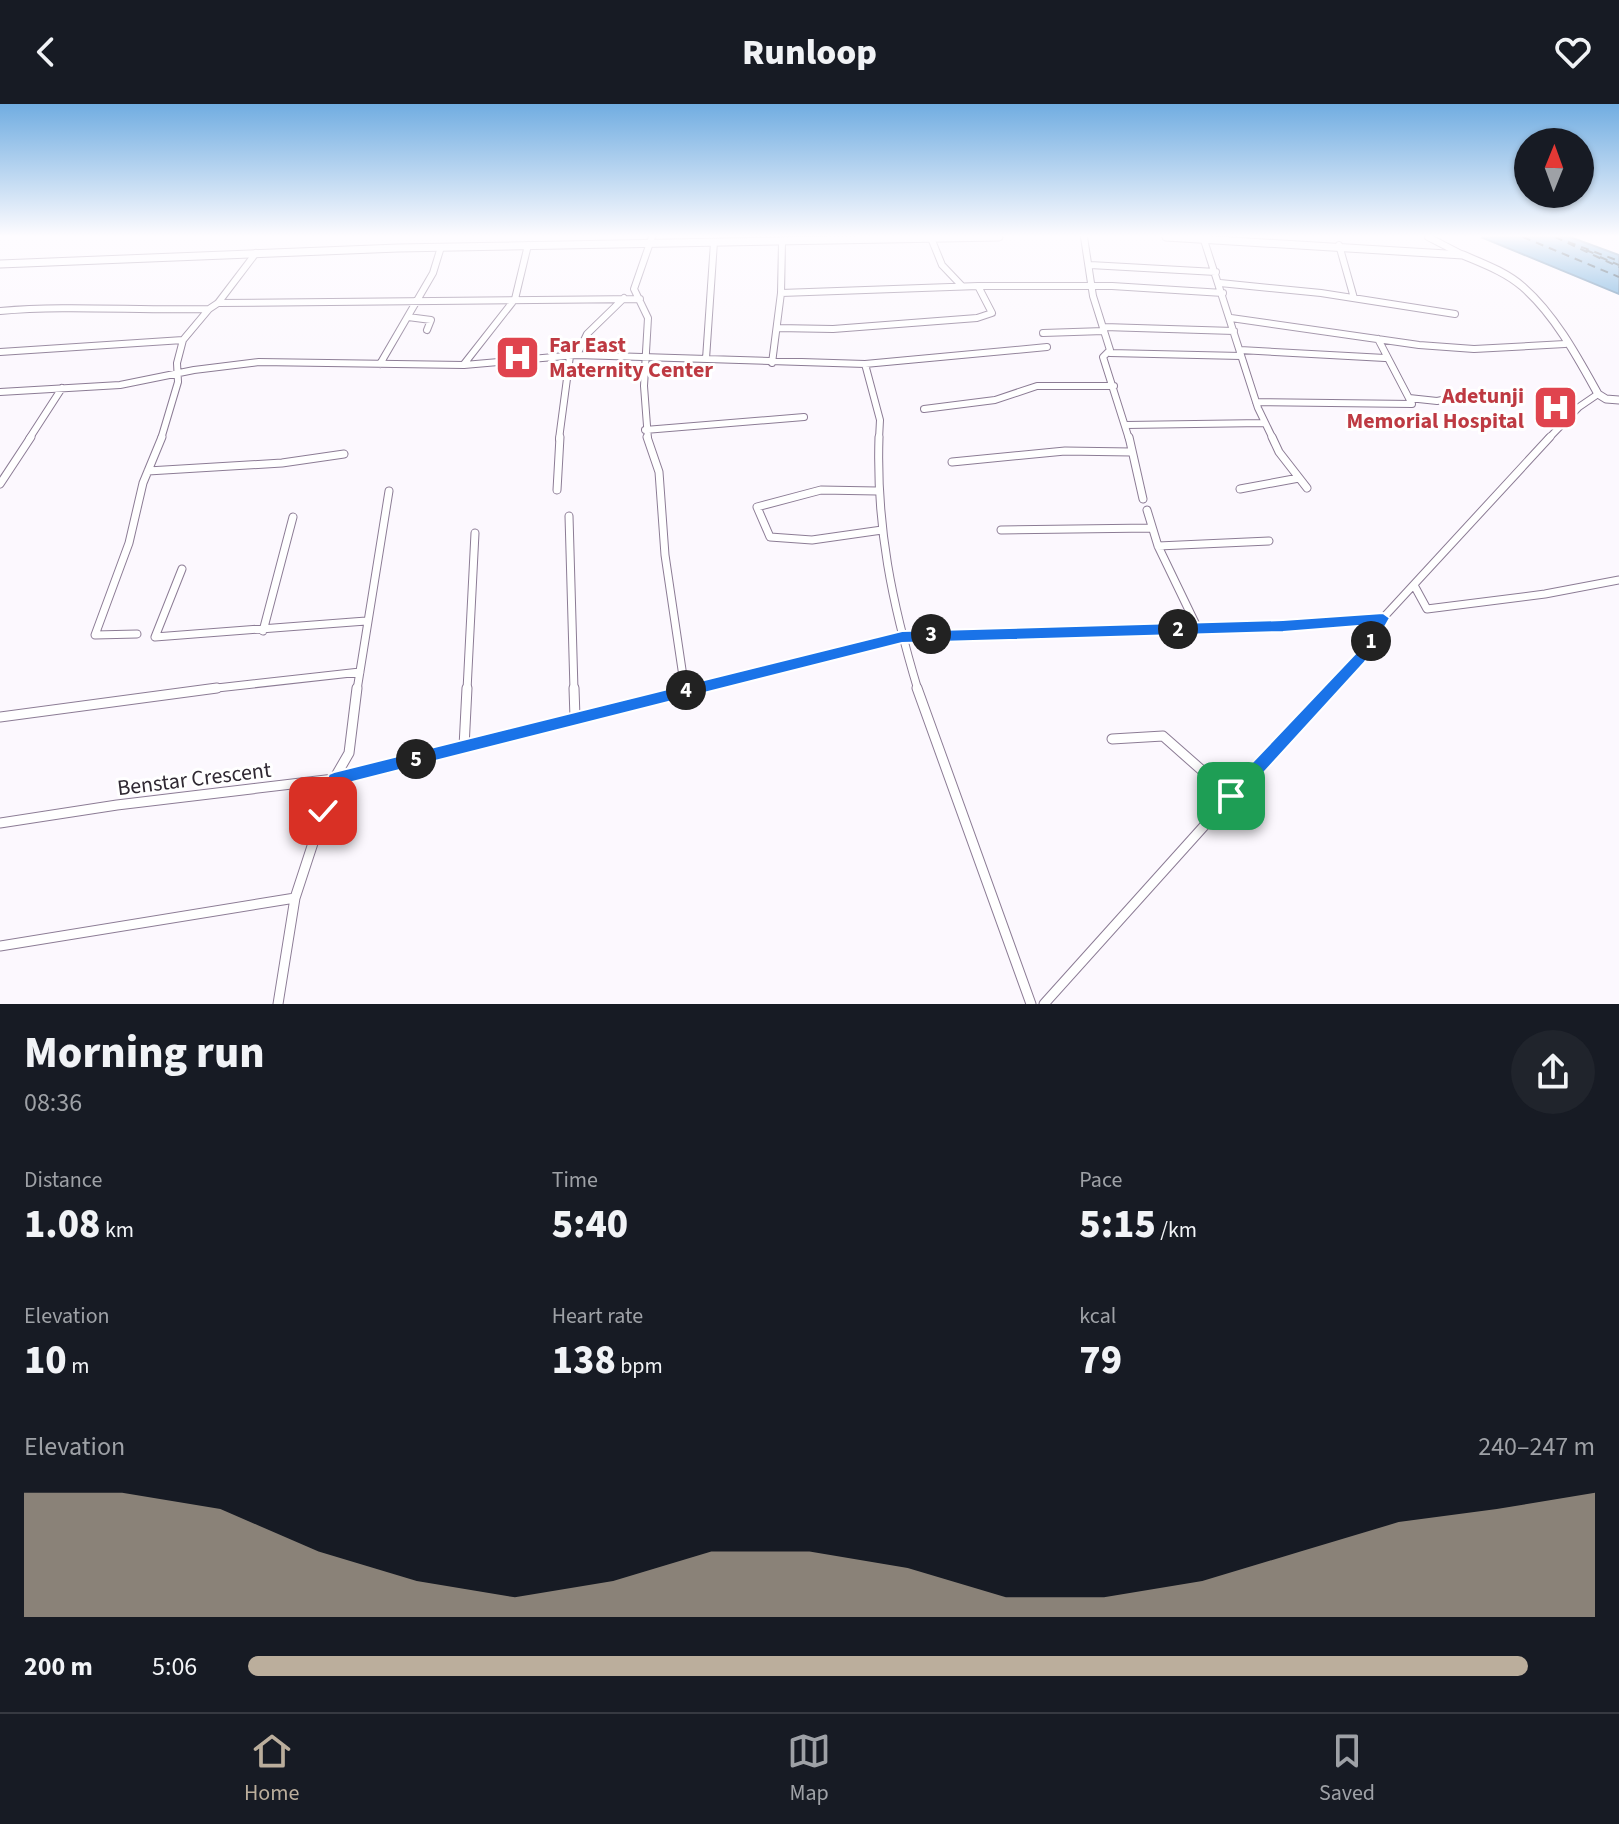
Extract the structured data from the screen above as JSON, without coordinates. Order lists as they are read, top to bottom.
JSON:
{
  "streets": {
    "street": ["Benstar Crescent"]
  },
  "places": {
    "hospital": ["Far East Maternity Center", "Adetunji Memorial Hospital"]
  },
  "north": "top",
  "page": {
    "header": "Runloop",
    "pins": [
      "2",
      "3",
      "1",
      "4",
      "5"
    ],
    "heading": ["Morning run", "08:36"],
    "stats": [
      ["Distance", "1.08 km"],
      ["Time", "5:40"],
      ["Pace", "5:15 /km"],
      ["Elevation", "10 m"],
      ["Heart rate", "138 bpm"],
      ["kcal", "79"]
    ],
    "chart": ["Elevation", "240–247 m"],
    "list": [
      {
        "name": "200 m",
        "note": "5:06"
      }
    ],
    "tabs": ["Home", "Map", "Saved"]
  }
}
